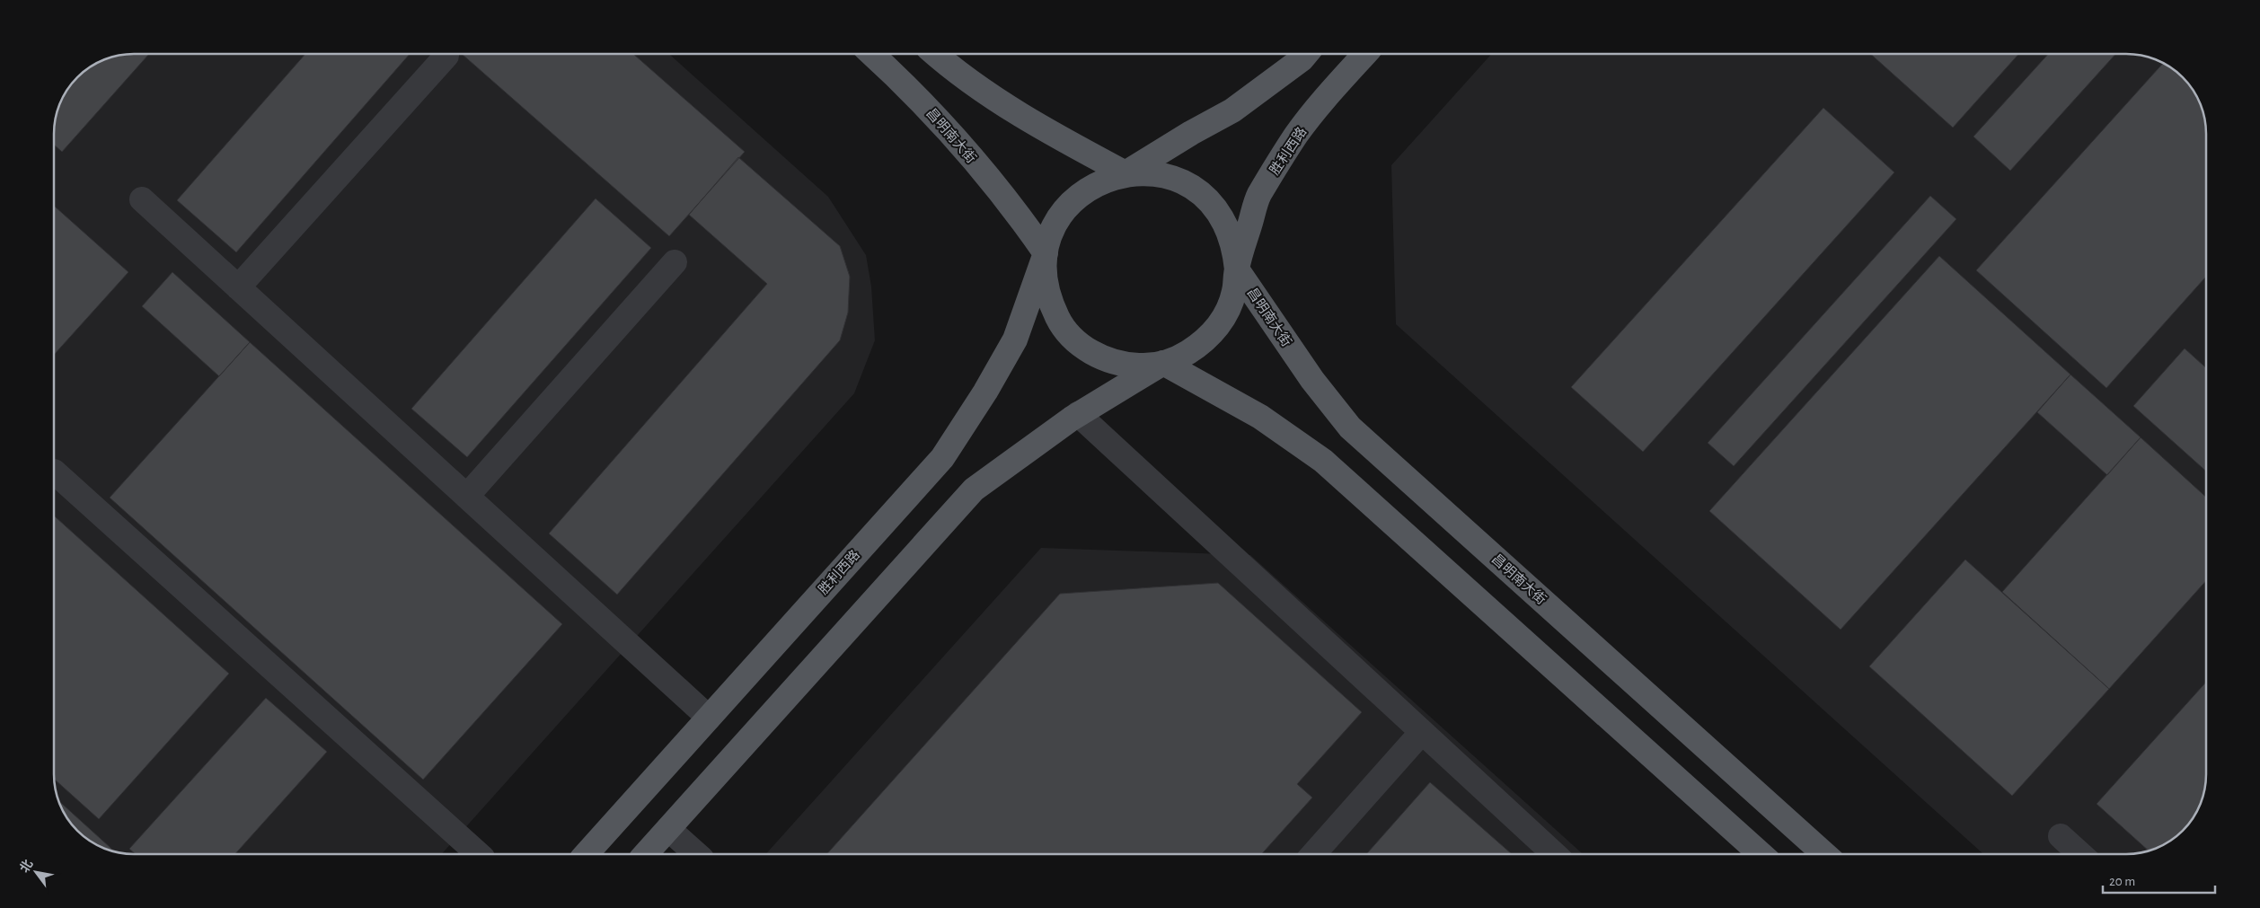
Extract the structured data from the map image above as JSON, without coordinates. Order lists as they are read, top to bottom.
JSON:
{
  "streets": {
    "main road": ["昌明南大街", "胜利西路"]
  },
  "crossings": [
    ["昌明南大街", "胜利西路"]
  ],
  "scale_bar": "20 m",
  "north": "top left"
}
